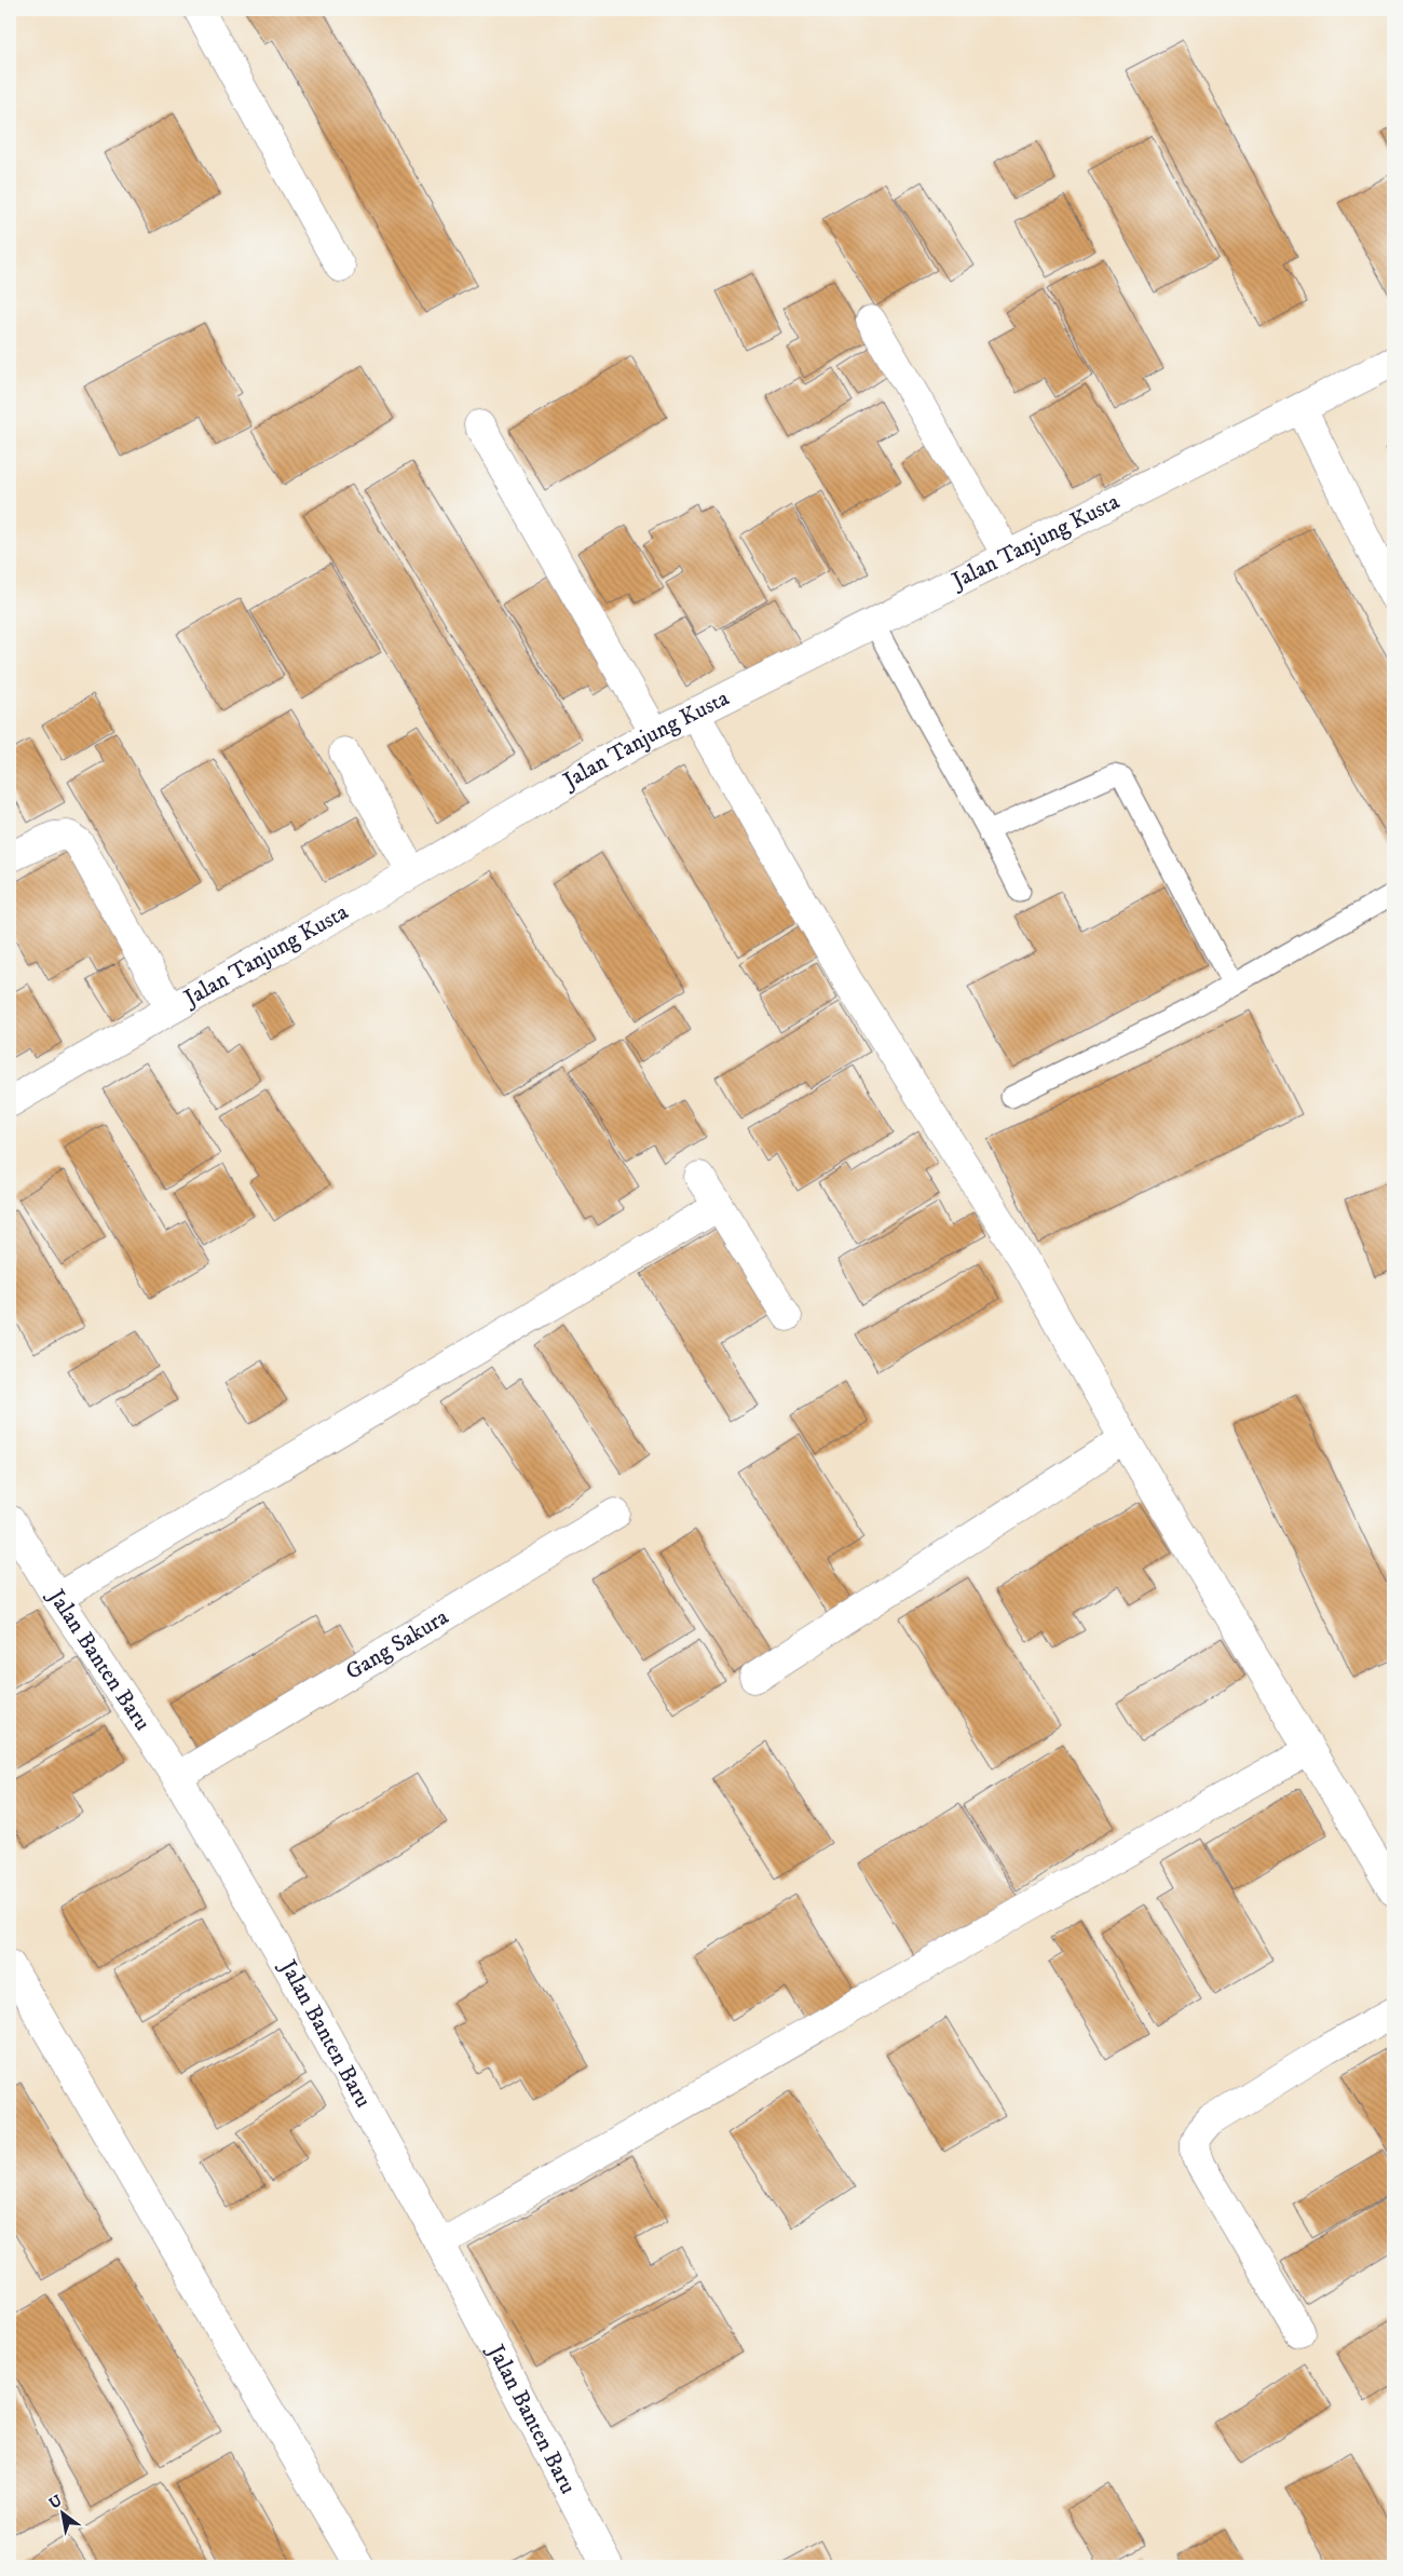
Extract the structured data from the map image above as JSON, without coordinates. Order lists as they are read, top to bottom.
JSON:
{
  "streets": {
    "street": ["Jalan Tanjung Kusta", "Gang Sakura", "Jalan Banten Baru"]
  },
  "crossings": [
    ["Gang Sakura", "Jalan Banten Baru"]
  ],
  "north": "top left"
}
